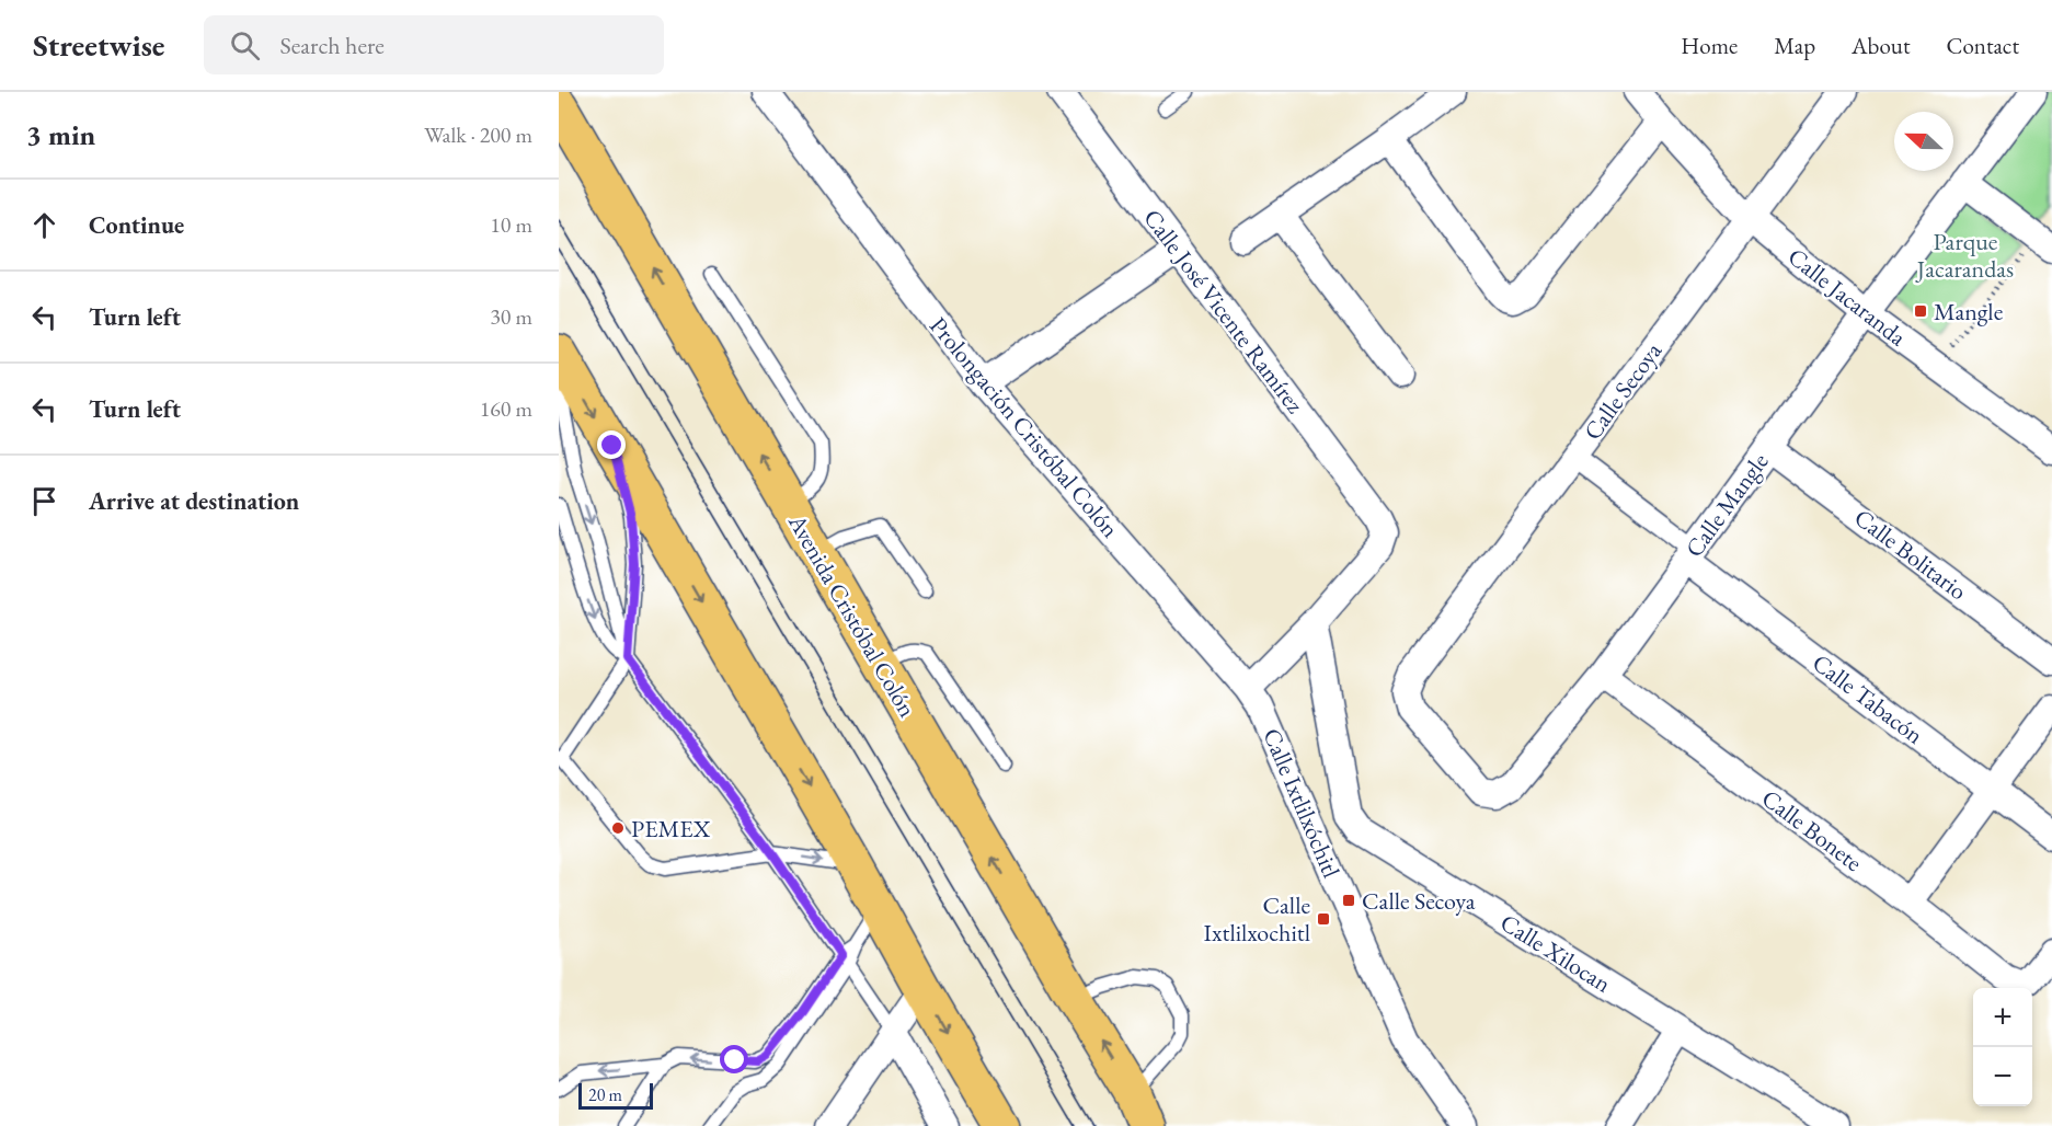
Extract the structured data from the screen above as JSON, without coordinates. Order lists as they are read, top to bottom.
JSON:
{
  "streets": {
    "main road": ["Avenida Cristóbal Colón"],
    "street": [
      "Calle Jacaranda",
      "Calle José Vicente Ramírez",
      "Calle Secoya",
      "Prolongación Cristóbal Colón",
      "Calle Mangle",
      "Calle Bolitario",
      "Calle Tabacón",
      "Calle Ixtlilxóchitl",
      "Calle Bonete",
      "Calle Xilocan"
    ]
  },
  "crossings": [
    ["Calle Jacaranda", "Calle Secoya"],
    ["Calle Jacaranda", "Calle Mangle"],
    ["Calle José Vicente Ramírez", "Calle Xilocan"],
    ["Calle Secoya", "Calle Mangle"],
    ["Calle Secoya", "Calle Tabacón"],
    ["Prolongación Cristóbal Colón", "Calle Ixtlilxóchitl"],
    ["Calle Mangle", "Calle Bolitario"],
    ["Calle Mangle", "Calle Tabacón"],
    ["Calle Mangle", "Calle Bonete"]
  ],
  "parks": ["Parque Jacarandas"],
  "places": {
    "transit": ["Mangle", "Calle Secoya", "Calle Ixtlilxochitl"],
    "other": ["PEMEX"]
  },
  "scale_bar": "20 m",
  "north": "left",
  "page": {
    "header": "Streetwise",
    "search": "Search here",
    "nav": [
      "Home",
      "Map",
      "About",
      "Contact"
    ],
    "heading": ["3 min", "Walk · 200 m"],
    "list": [
      ["Continue", "10 m"],
      ["Turn left", "30 m"],
      ["Turn left", "160 m"],
      "Arrive at destination"
    ],
    "map_buttons": ["+", "−"],
    "scale": "20 m"
  }
}
